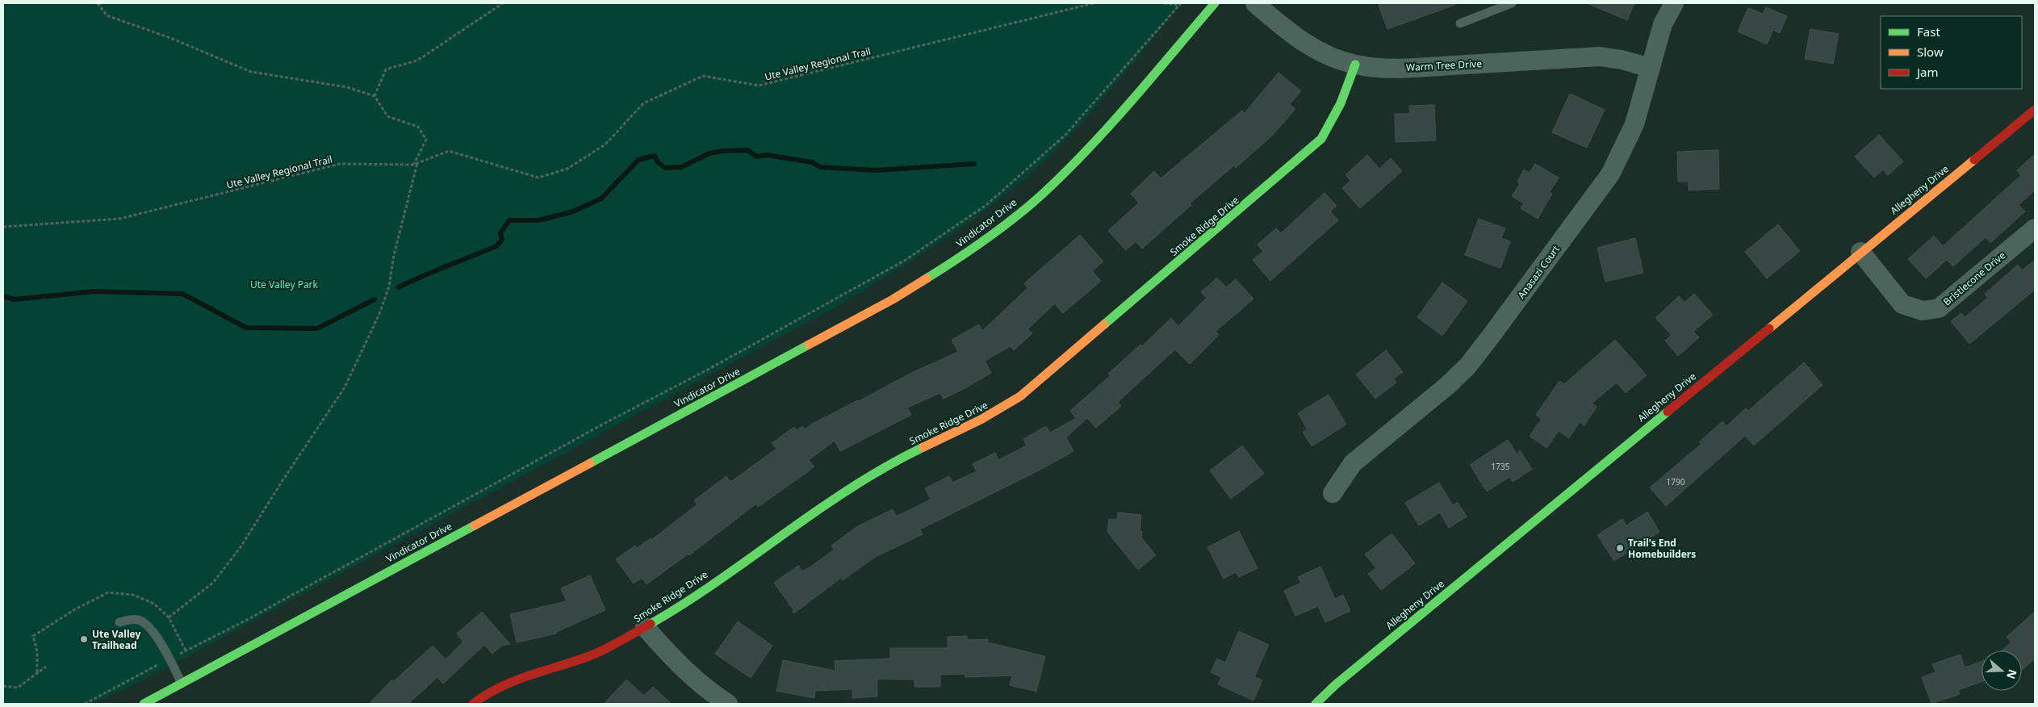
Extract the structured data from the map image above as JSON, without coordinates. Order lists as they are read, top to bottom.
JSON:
{
  "streets": {
    "street": [
      "Warm Tree Drive",
      "Allegheny Drive",
      "Vindicator Drive",
      "Smoke Ridge Drive",
      "Anasazi Court",
      "Bristlecone Drive"
    ],
    "path": ["Ute Valley Regional Trail"]
  },
  "crossings": [
    ["Warm Tree Drive", "Smoke Ridge Drive"],
    ["Warm Tree Drive", "Anasazi Court"],
    ["Allegheny Drive", "Bristlecone Drive"]
  ],
  "parks": ["Ute Valley Park"],
  "places": ["Trail's End Homebuilders", "Ute Valley Trailhead"],
  "house_numbers": ["1735", "1790"],
  "legend": ["Fast", "Slow", "Jam"],
  "north": "right"
}
